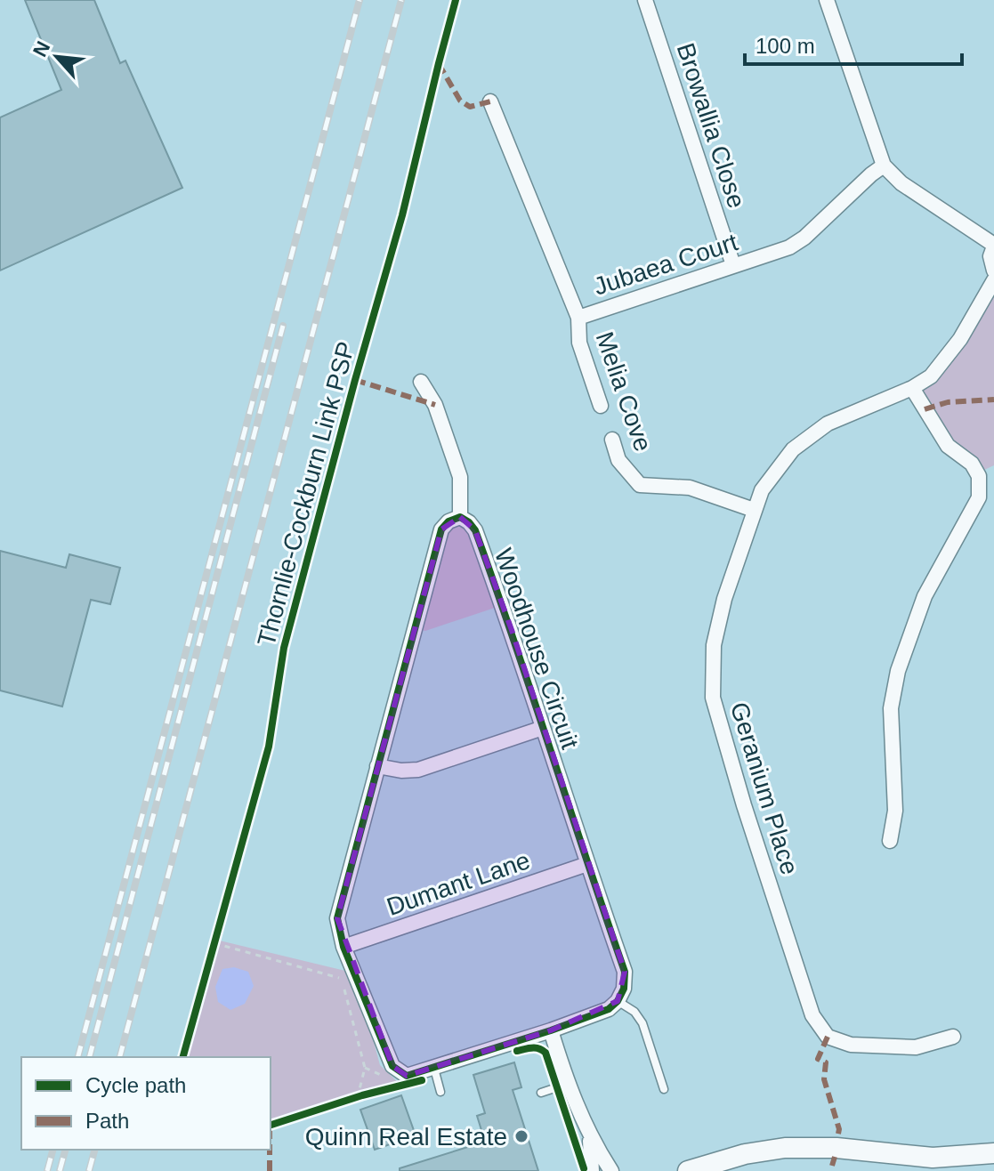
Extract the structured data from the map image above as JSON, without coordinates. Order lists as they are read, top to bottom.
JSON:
{
  "streets": {
    "street": [
      "Browallia Close",
      "Jubaea Court",
      "Melia Cove",
      "Woodhouse Circuit",
      "Geranium Place",
      "Dumant Lane"
    ],
    "cycle path": ["Thornlie-Cockburn Link PSP"]
  },
  "crossings": [
    ["Browallia Close", "Jubaea Court"],
    ["Jubaea Court", "Melia Cove"],
    ["Melia Cove", "Geranium Place"],
    ["Woodhouse Circuit", "Dumant Lane"]
  ],
  "places": ["Quinn Real Estate"],
  "legend": ["Cycle path", "Path"],
  "scale_bar": "100 m",
  "north": "top left"
}
